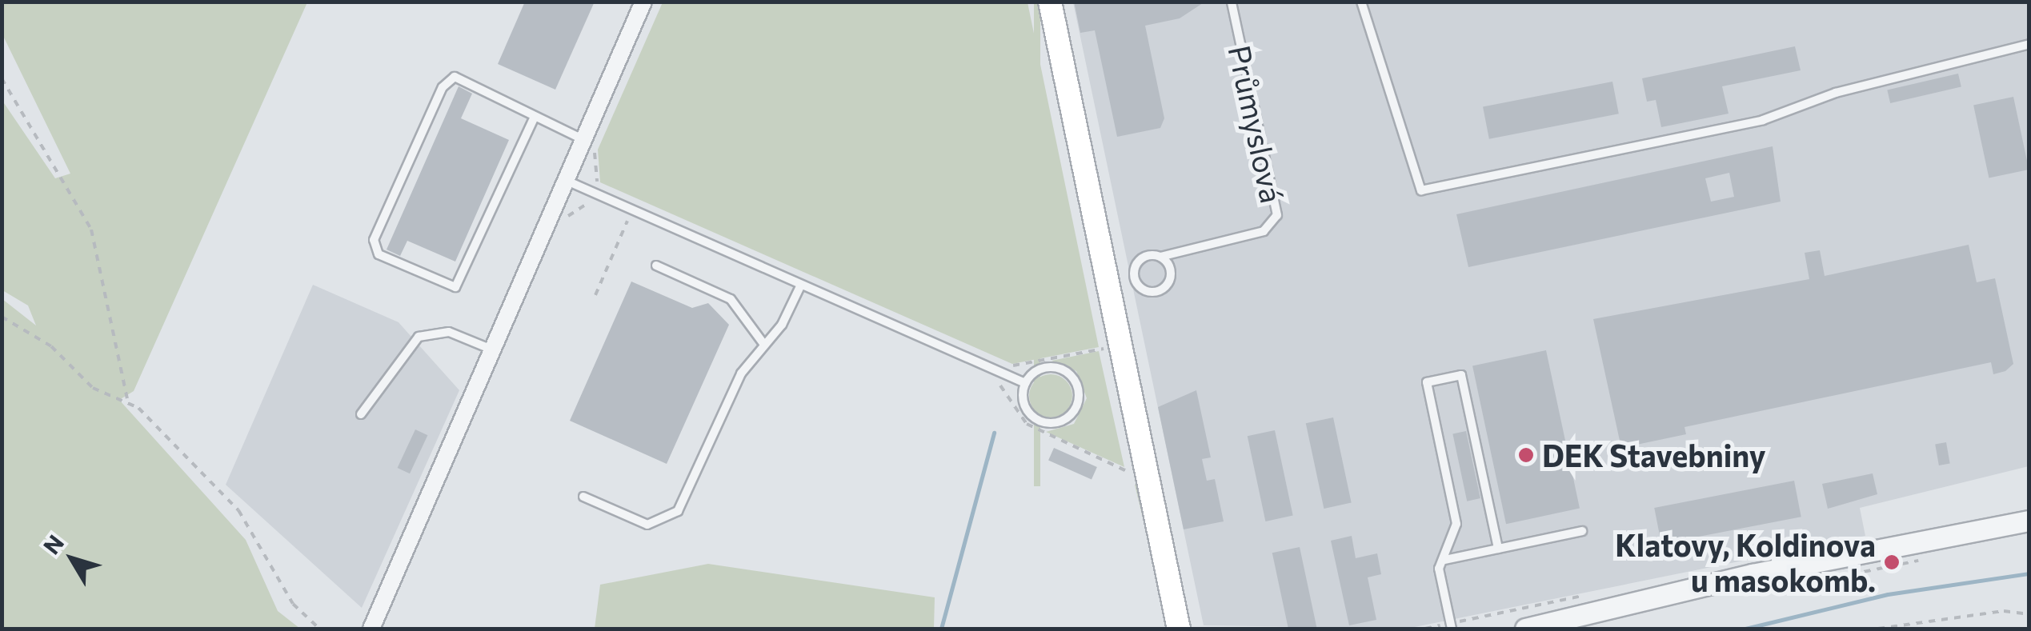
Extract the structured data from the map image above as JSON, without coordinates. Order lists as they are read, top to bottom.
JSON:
{
  "streets": {
    "lane": ["Průmyslová"]
  },
  "places": ["DEK Stavebniny", "Klatovy, Koldinova u masokomb."],
  "north": "top left"
}
